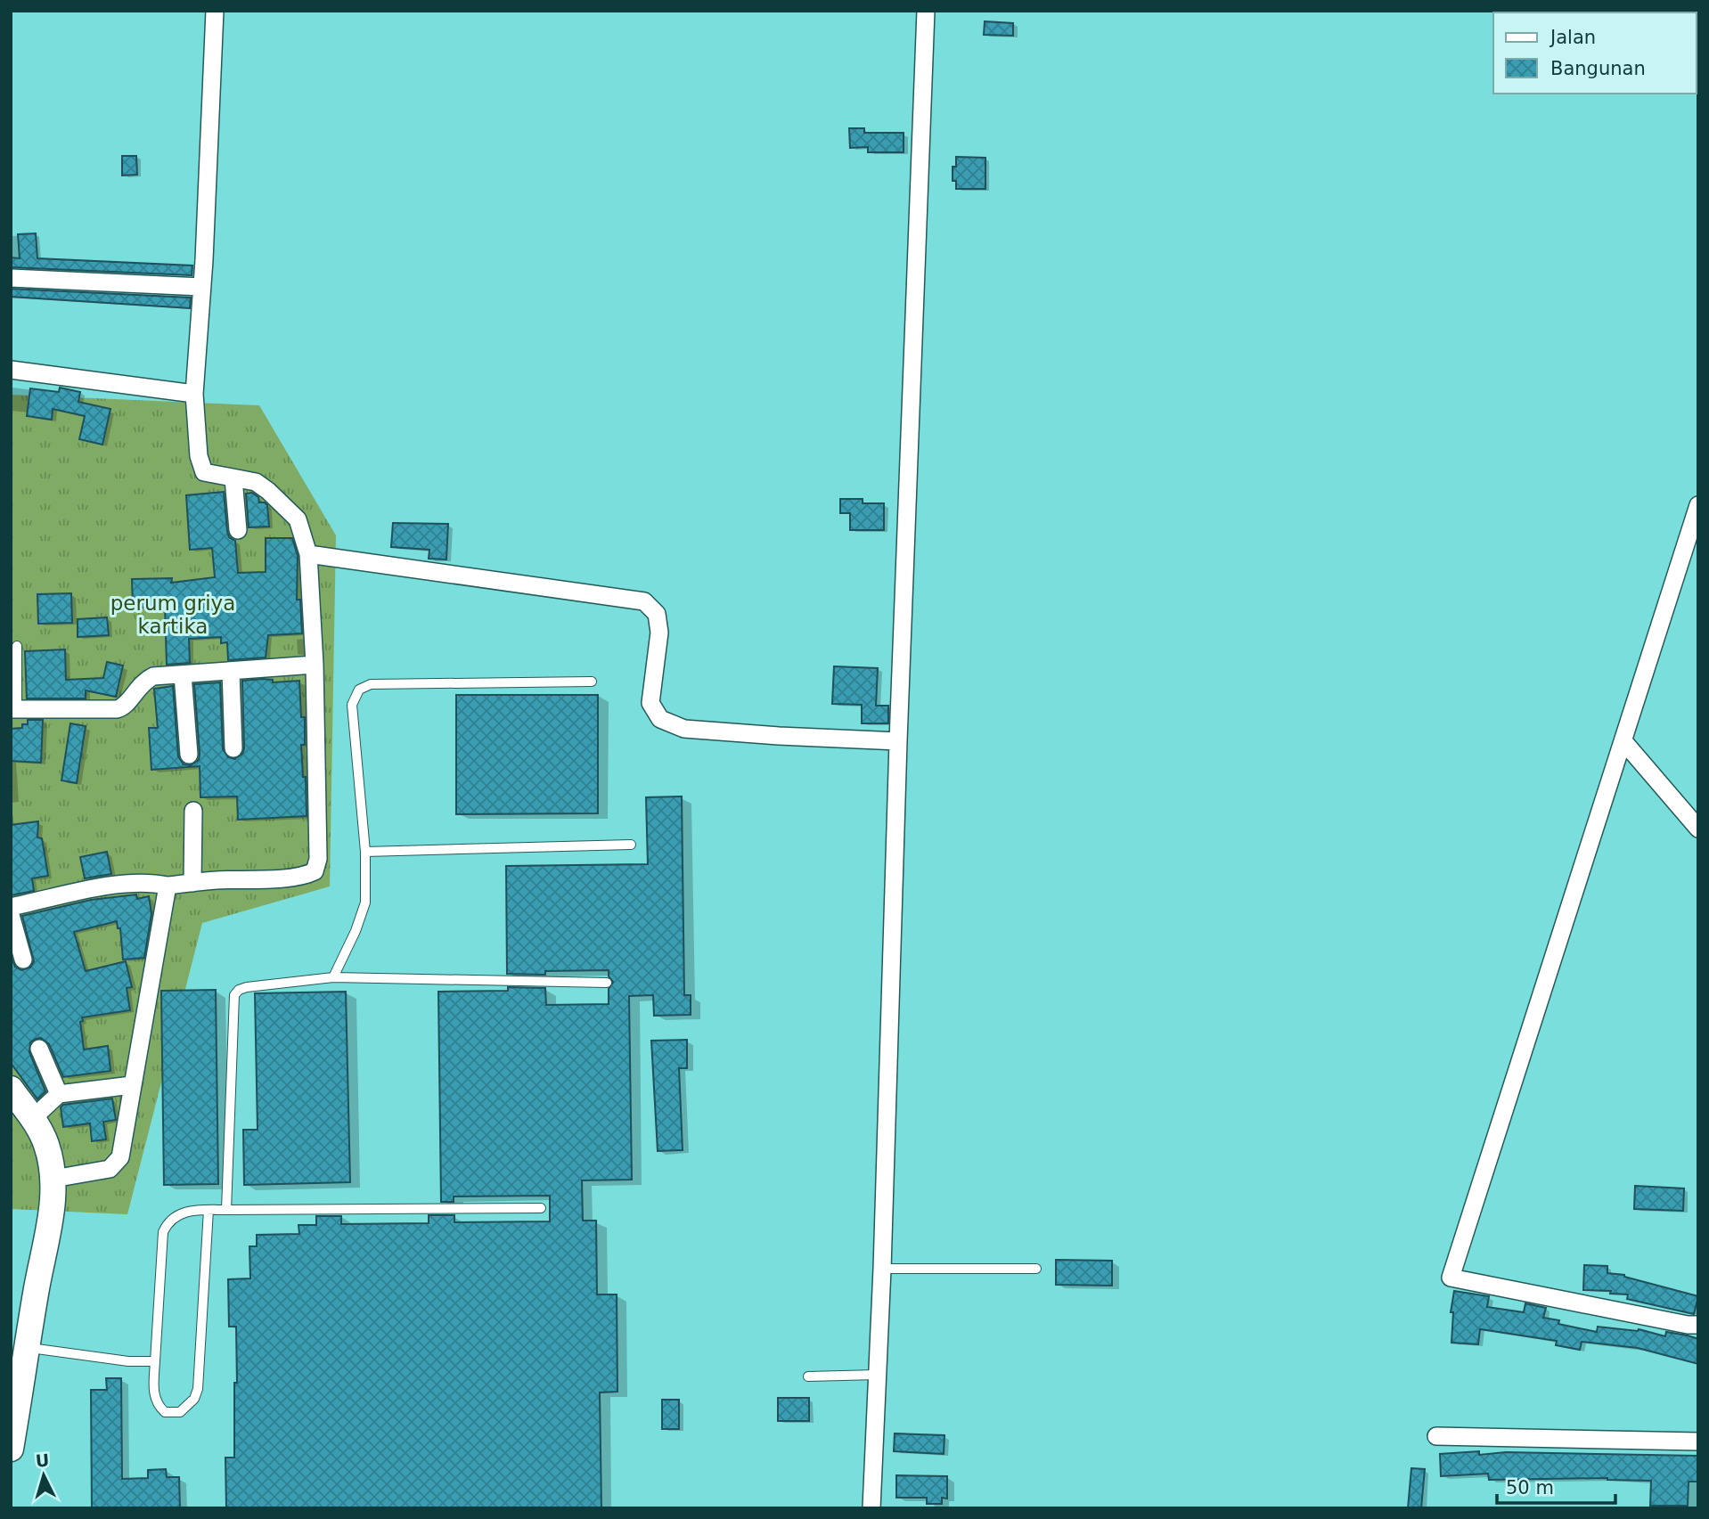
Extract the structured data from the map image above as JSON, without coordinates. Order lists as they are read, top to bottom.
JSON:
{
  "parks": ["perum griya kartika"],
  "legend": ["Jalan", "Bangunan"],
  "scale_bar": "50 m",
  "north": "top"
}
